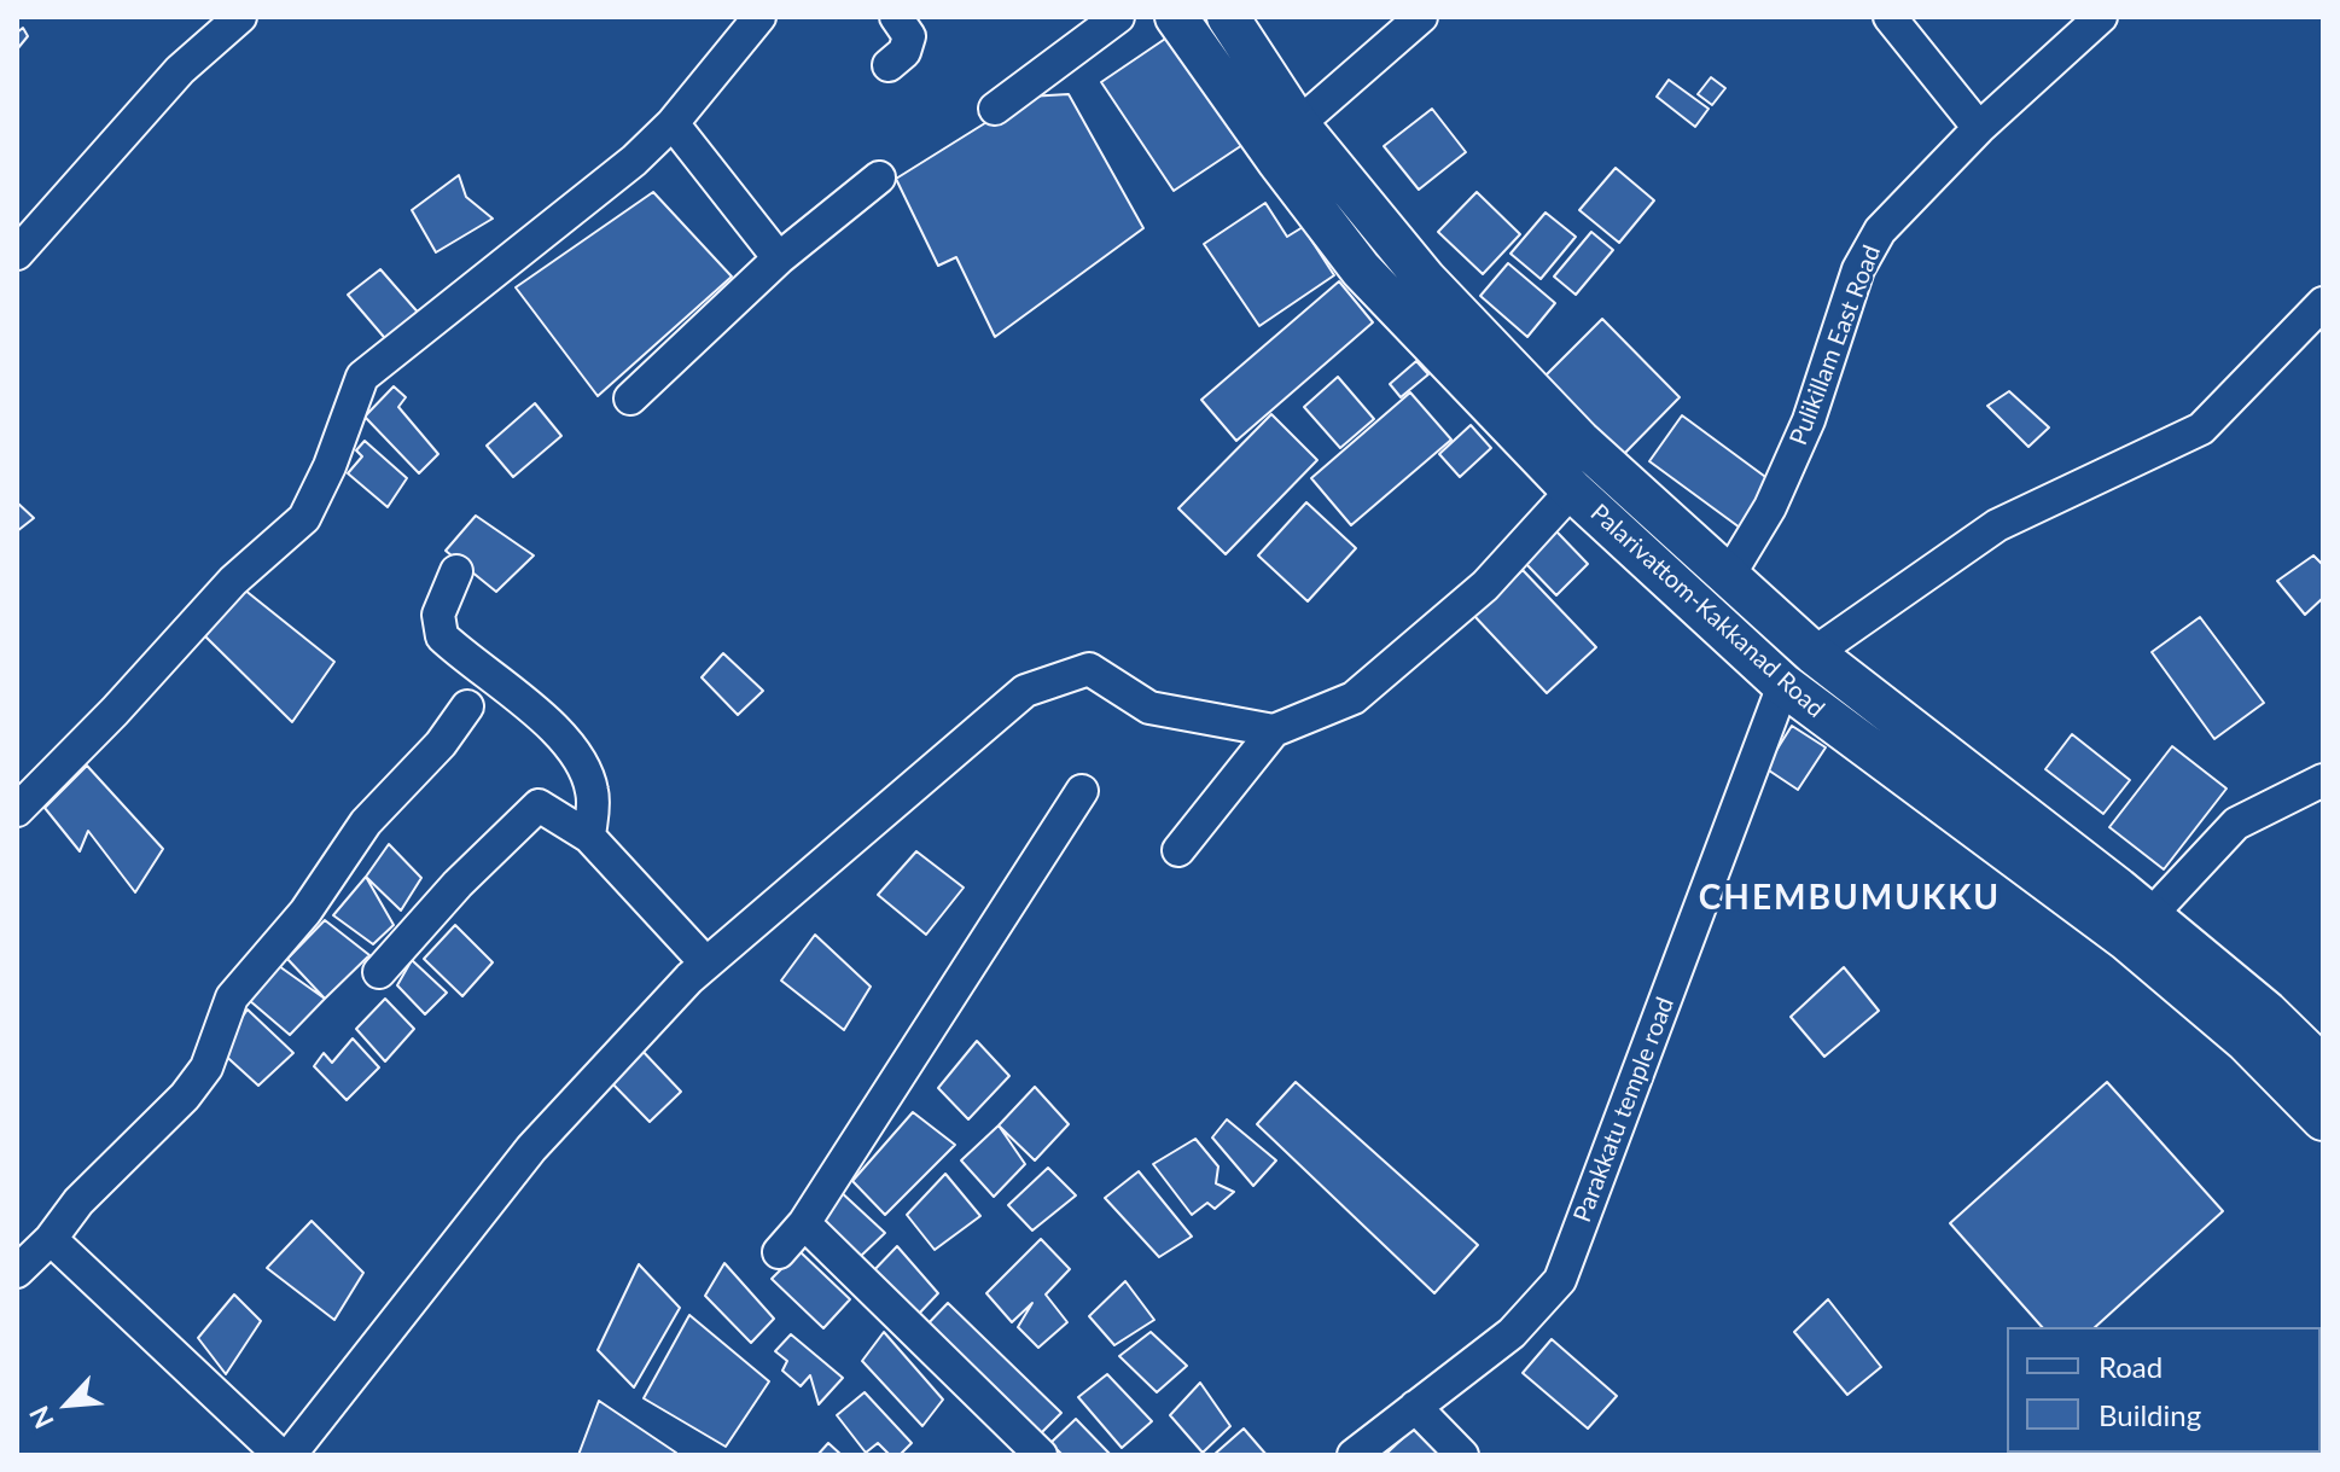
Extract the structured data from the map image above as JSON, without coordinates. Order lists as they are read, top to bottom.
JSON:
{
  "streets": {
    "main road": ["Palarivattom-Kakkanad Road"],
    "street": ["Pulikillam East Road", "Parakkatu temple road"]
  },
  "crossings": [
    ["Palarivattom-Kakkanad Road", "Parakkatu temple road"]
  ],
  "districts": ["CHEMBUMUKKU"],
  "legend": ["Road", "Building"],
  "north": "bottom left"
}
